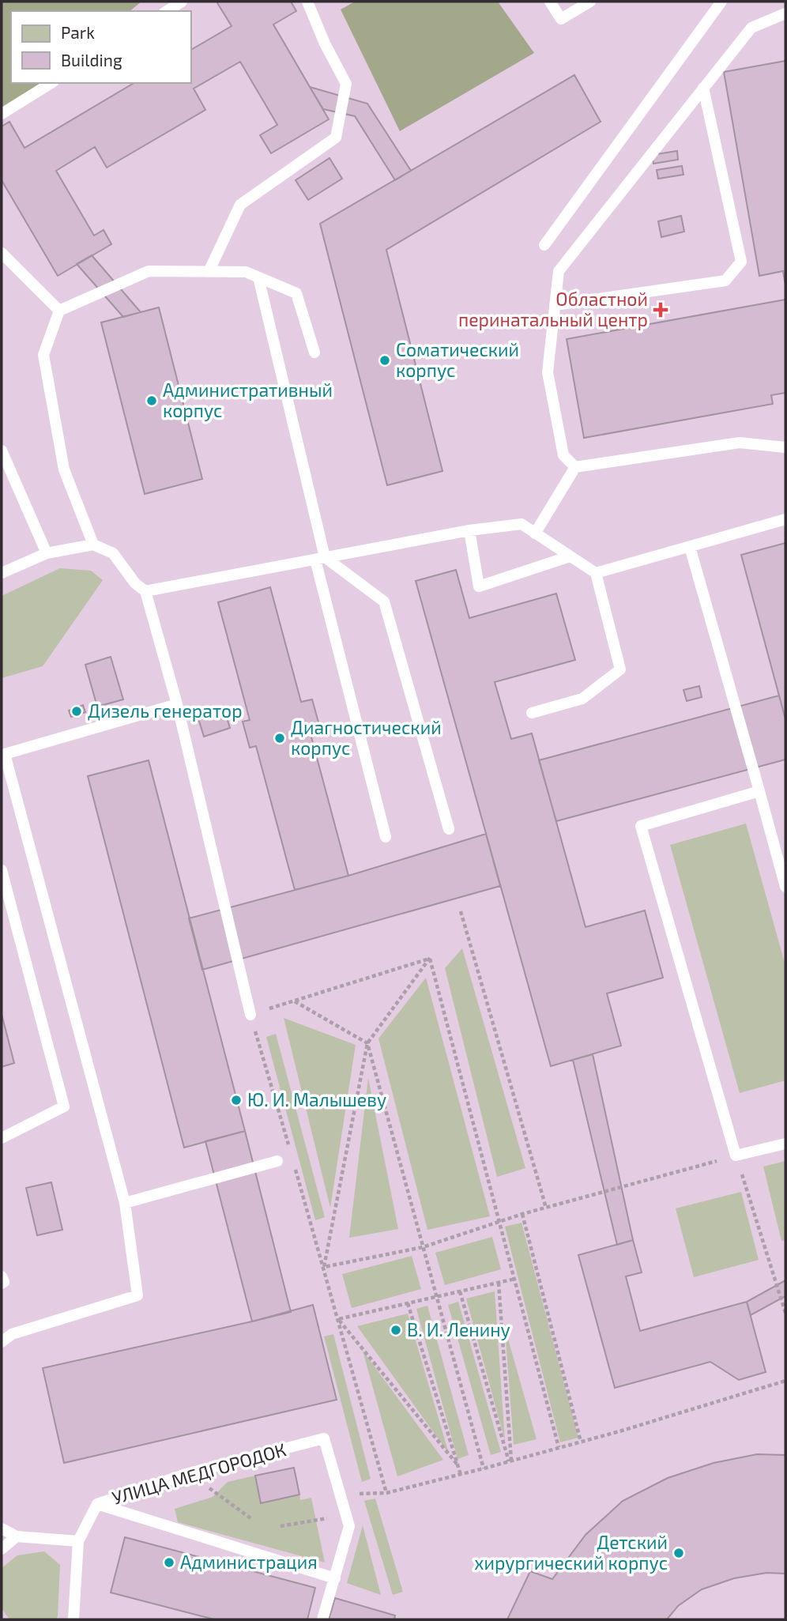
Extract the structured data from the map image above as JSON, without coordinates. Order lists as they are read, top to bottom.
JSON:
{
  "streets": {
    "lane": ["УЛИЦА МЕДГОРОДОК"]
  },
  "places": {
    "health": ["Областной перинатальный центр"],
    "other": [
      "Соматический корпус",
      "Административный корпус",
      "Дизель генератор",
      "Диагностический корпус",
      "Ю. И. Малышеву",
      "В. И. Ленину",
      "Детский хирургический корпус",
      "Администрация"
    ]
  },
  "legend": ["Park", "Building"]
}
